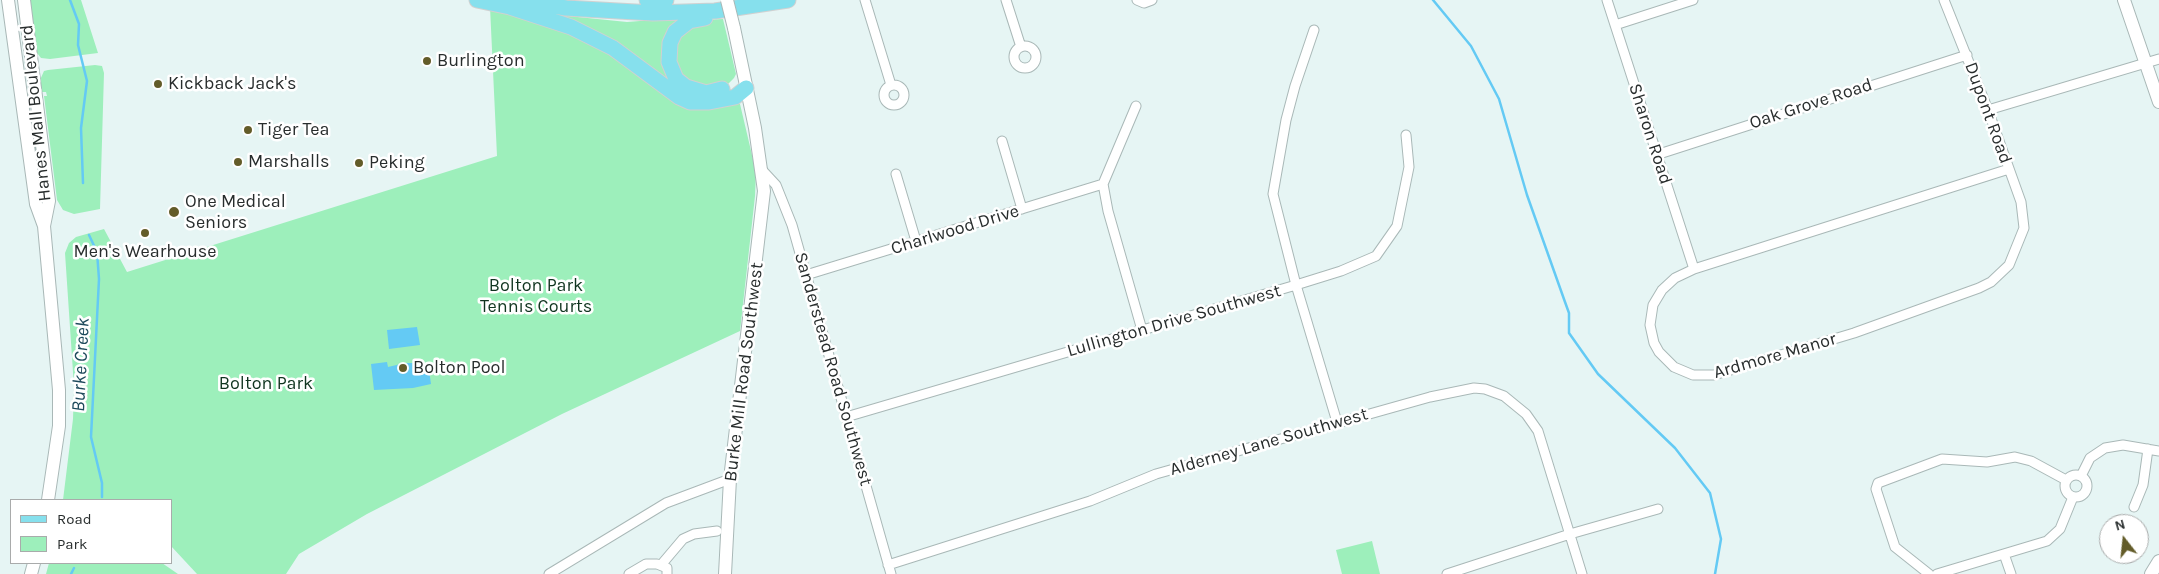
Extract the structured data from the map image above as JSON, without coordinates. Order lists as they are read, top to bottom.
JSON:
{
  "streets": {
    "main road": ["Hanes Mall Boulevard", "Burke Mill Road Southwest"],
    "street": [
      "Oak Grove Road",
      "Dupont Road",
      "Sharon Road",
      "Charlwood Drive",
      "Lullington Drive Southwest",
      "Ardmore Manor",
      "Sanderstead Road Southwest",
      "Alderney Lane Southwest"
    ]
  },
  "crossings": [
    ["Oak Grove Road", "Dupont Road"],
    ["Oak Grove Road", "Sharon Road"],
    ["Dupont Road", "Ardmore Manor"],
    ["Sharon Road", "Ardmore Manor"],
    ["Charlwood Drive", "Sanderstead Road Southwest"],
    ["Lullington Drive Southwest", "Sanderstead Road Southwest"],
    ["Sanderstead Road Southwest", "Burke Mill Road Southwest"],
    ["Sanderstead Road Southwest", "Alderney Lane Southwest"]
  ],
  "water": ["Burke Creek"],
  "parks": ["Bolton Park Tennis Courts", "Bolton Park"],
  "places": [
    "Burlington",
    "Kickback Jack's",
    "Tiger Tea",
    "Marshalls",
    "Peking",
    "One Medical Seniors",
    "Men's Wearhouse",
    "Bolton Pool"
  ],
  "legend": ["Road", "Park"],
  "north": "top"
}
